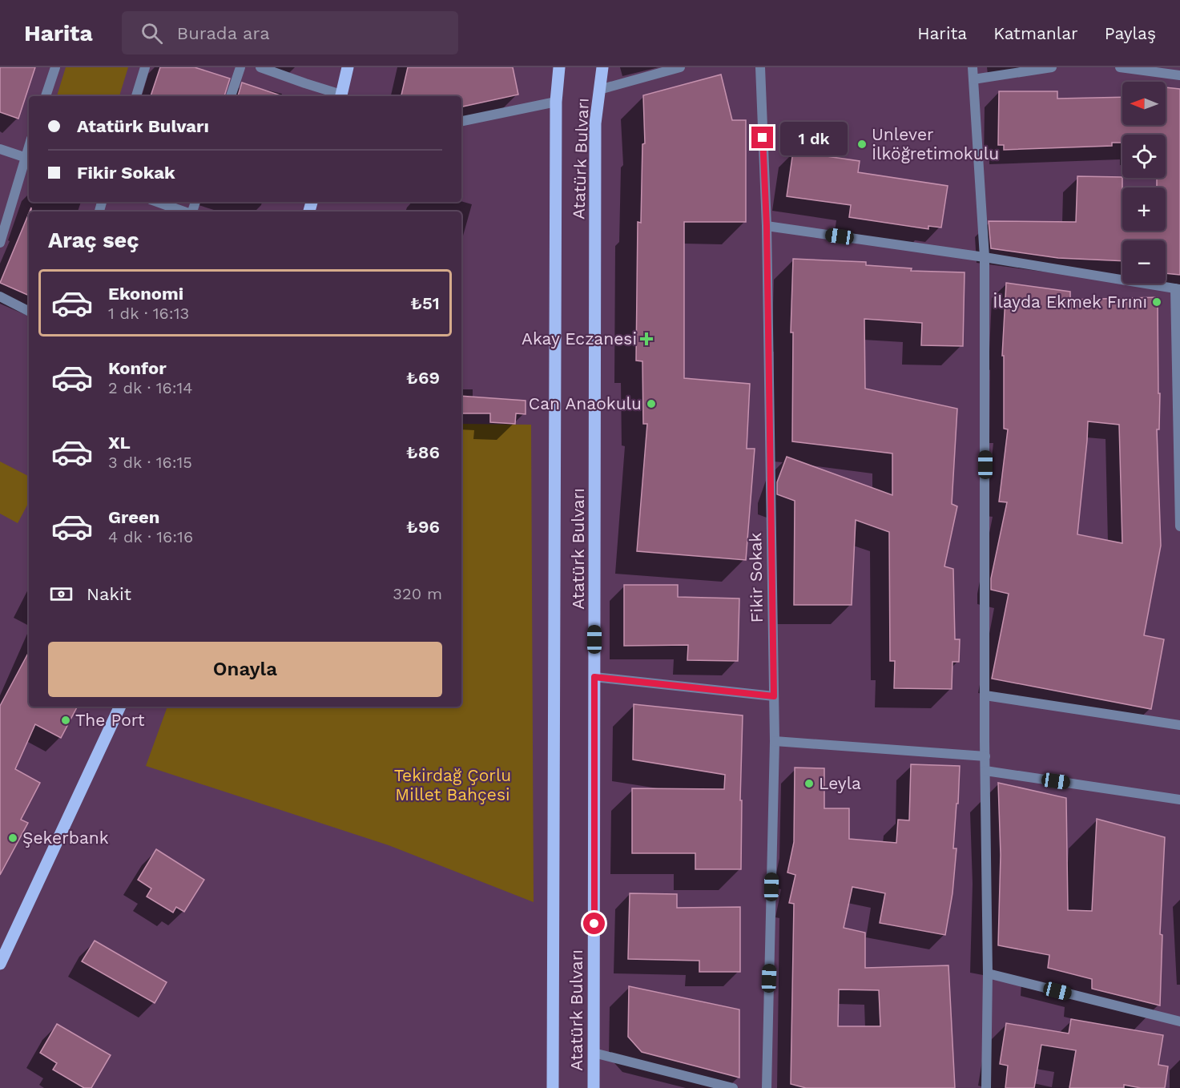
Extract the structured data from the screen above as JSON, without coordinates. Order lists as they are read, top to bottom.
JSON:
{
  "streets": {
    "main road": ["Atatürk Bulvarı"],
    "street": ["Fikir Sokak"]
  },
  "parks": ["Tekirdağ Çorlu Millet Bahçesi"],
  "places": {
    "other": [
      "Unlever İlköğretimokulu",
      "İlayda Ekmek Fırını",
      "Can Anaokulu",
      "The Port",
      "Leyla",
      "Şekerbank"
    ],
    "health": ["Akay Eczanesi"]
  },
  "north": "left",
  "page": {
    "header": "Harita",
    "search": "Burada ara",
    "nav": ["Harita", "Katmanlar", "Paylaş"],
    "map_buttons": ["+", "−"],
    "banner": ["Atatürk Bulvarı", "Fikir Sokak"],
    "bubble": "1 dk",
    "heading": "Araç seç",
    "list": [
      {
        "name": "Ekonomi",
        "note": "1 dk · 16:13",
        "value": "₺51"
      },
      {
        "name": "Konfor",
        "note": "2 dk · 16:14",
        "value": "₺69"
      },
      {
        "name": "XL",
        "note": "3 dk · 16:15",
        "value": "₺86"
      },
      {
        "name": "Green",
        "note": "4 dk · 16:16",
        "value": "₺96"
      }
    ],
    "pay": ["Nakit", "320 m"],
    "buttons": "Onayla"
  }
}
